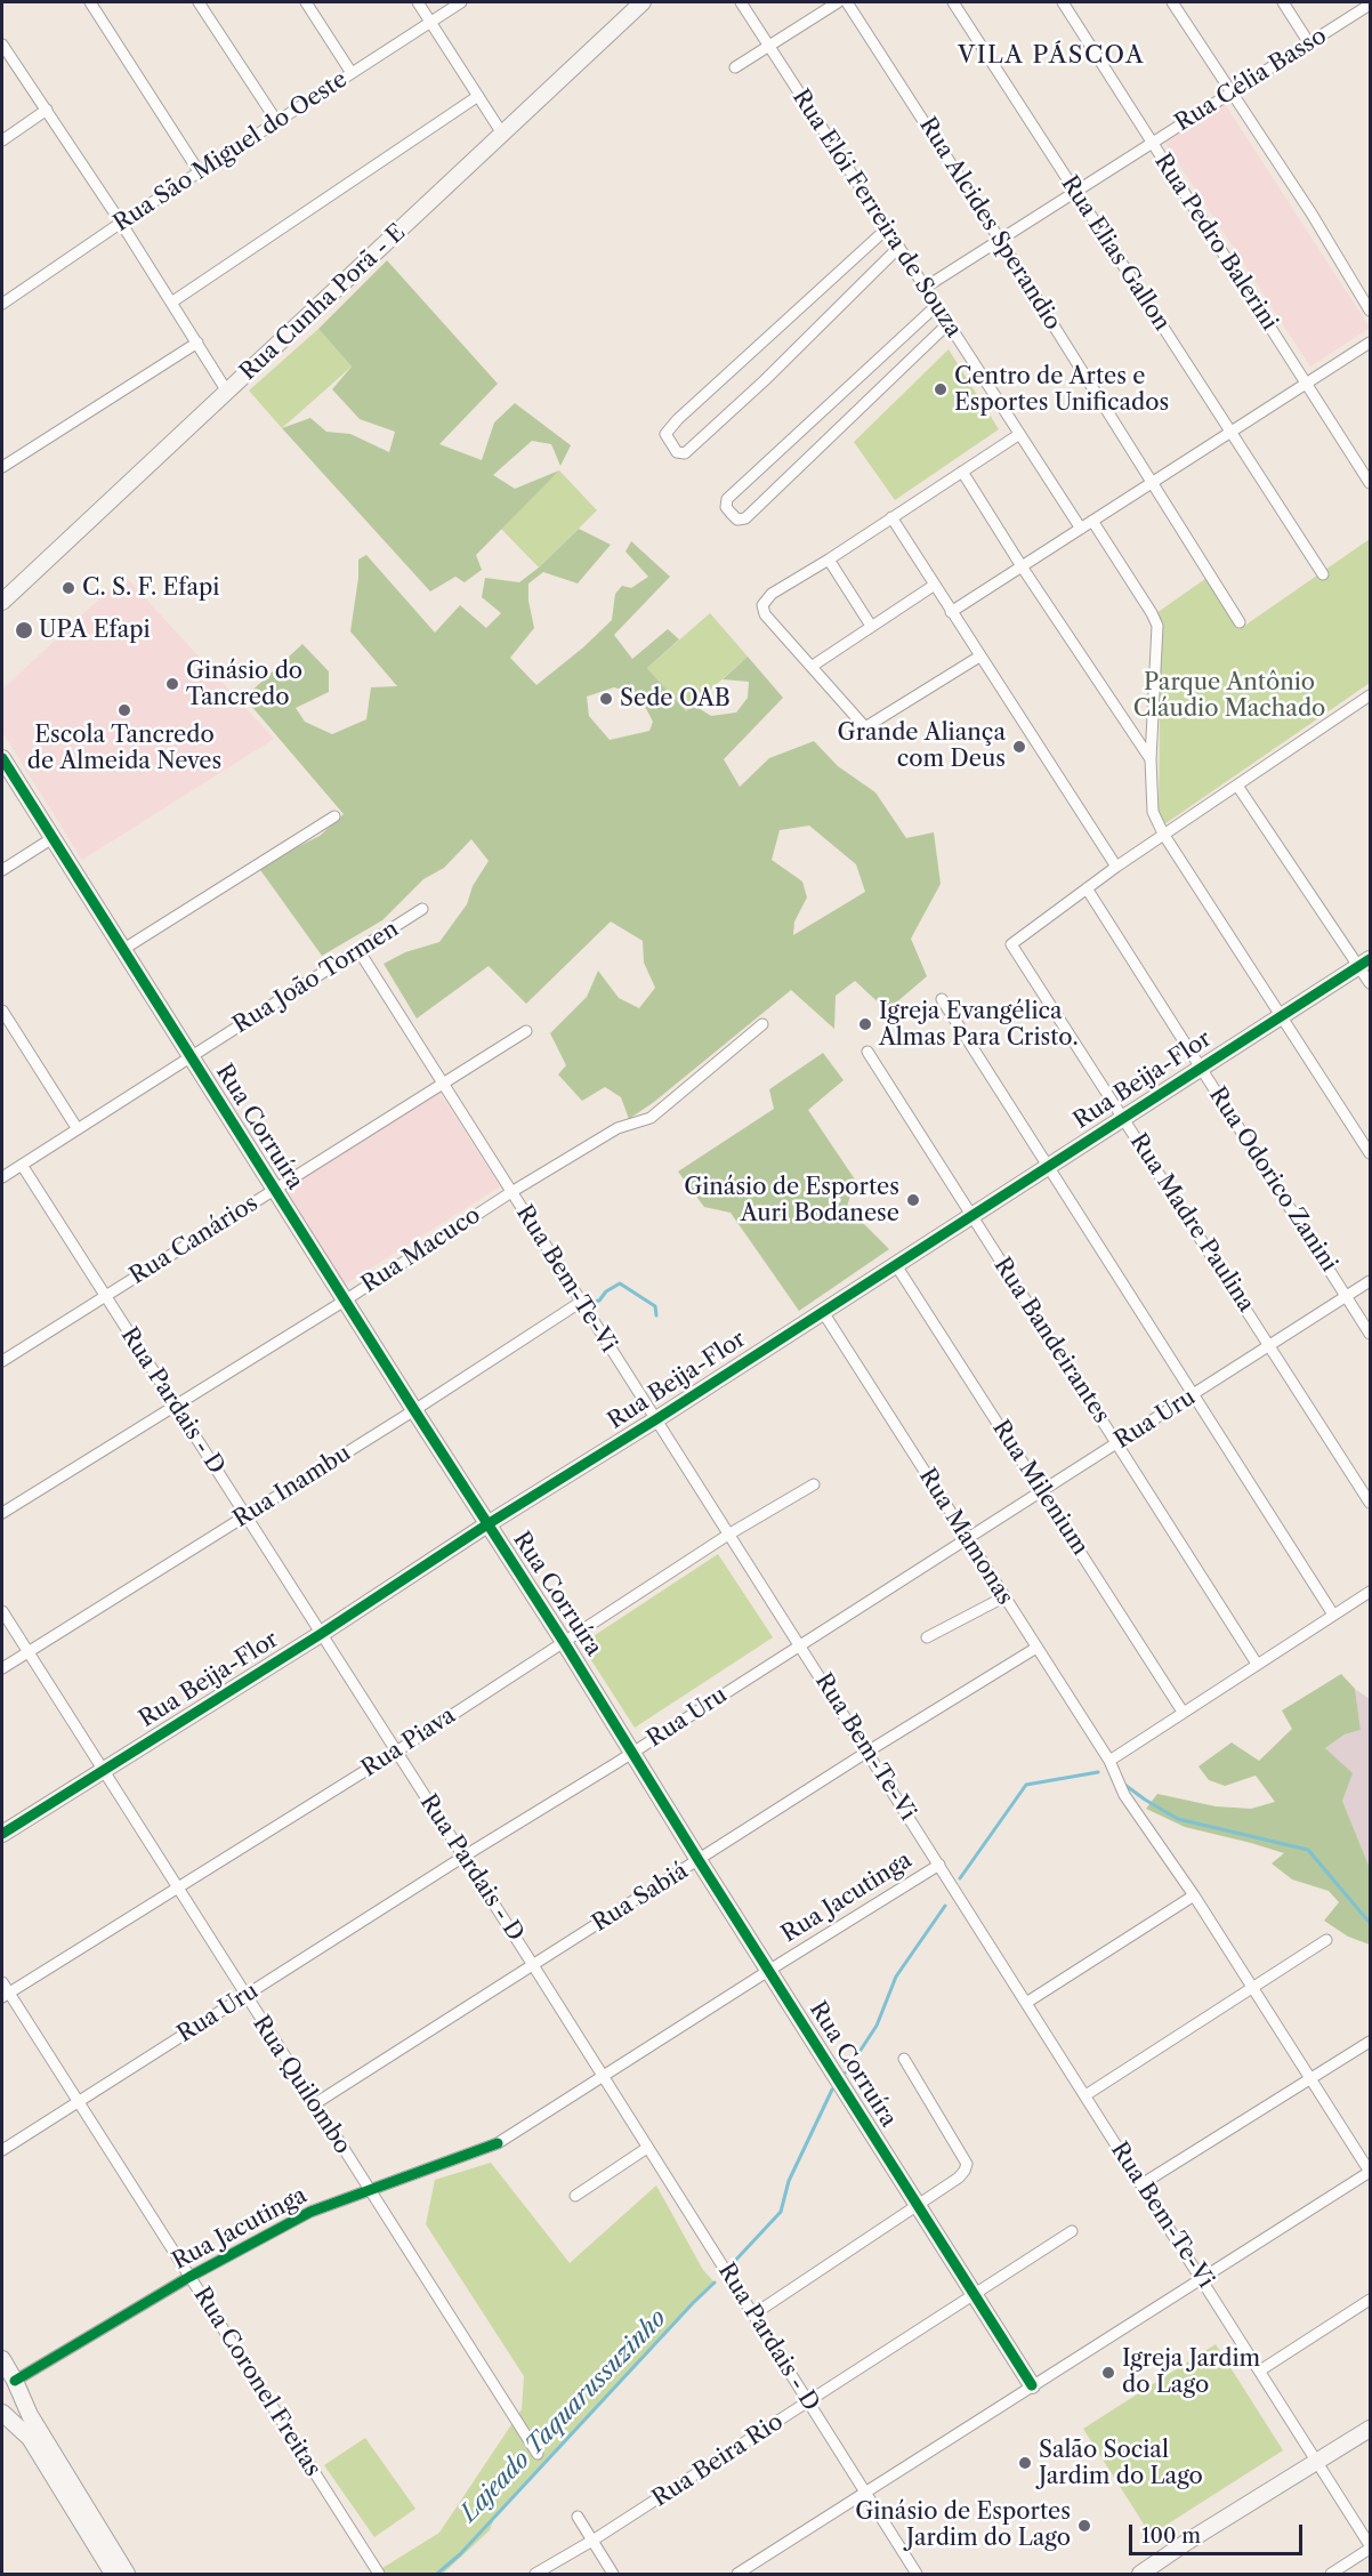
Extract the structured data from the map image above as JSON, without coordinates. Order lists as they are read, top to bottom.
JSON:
{
  "streets": {
    "street": [
      "Rua Célia Basso",
      "Rua São Miguel do Oeste",
      "Rua Elói Ferreira de Souza",
      "Rua Alcides Sperandio",
      "Rua Pedro Balerini",
      "Rua Elias Gallon",
      "Rua Cunha Porã - E",
      "Rua João Tormen",
      "Rua Beija-Flor",
      "Rua Corruíra",
      "Rua Odorico Zanini",
      "Rua Madre Paulina",
      "Rua Canários",
      "Rua Macuco",
      "Rua Bem-Te-Vi",
      "Rua Bandeirantes",
      "Rua Pardais - D",
      "Rua Uru",
      "Rua Inambu",
      "Rua Milenium",
      "Rua Mamonas",
      "Rua Piava",
      "Rua Sabiá",
      "Rua Jacutinga",
      "Rua Quilombo",
      "Rua Coronel Freitas",
      "Rua Beira Rio"
    ]
  },
  "crossings": [
    ["Rua Célia Basso", "Rua Elói Ferreira de Souza"],
    ["Rua Célia Basso", "Rua Alcides Sperandio"],
    ["Rua Célia Basso", "Rua Pedro Balerini"],
    ["Rua Célia Basso", "Rua Elias Gallon"],
    ["Rua João Tormen", "Rua Corruíra"],
    ["Rua João Tormen", "Rua Bem-Te-Vi"],
    ["Rua João Tormen", "Rua Pardais - D"],
    ["Rua Beija-Flor", "Rua Corruíra"],
    ["Rua Beija-Flor", "Rua Odorico Zanini"],
    ["Rua Beija-Flor", "Rua Madre Paulina"],
    ["Rua Beija-Flor", "Rua Bem-Te-Vi"],
    ["Rua Beija-Flor", "Rua Bandeirantes"],
    ["Rua Beija-Flor", "Rua Pardais - D"],
    ["Rua Beija-Flor", "Rua Milenium"],
    ["Rua Beija-Flor", "Rua Mamonas"],
    ["Rua Beija-Flor", "Rua Quilombo"],
    ["Rua Corruíra", "Rua Canários"],
    ["Rua Corruíra", "Rua Macuco"],
    ["Rua Corruíra", "Rua Uru"],
    ["Rua Corruíra", "Rua Inambu"],
    ["Rua Corruíra", "Rua Piava"],
    ["Rua Corruíra", "Rua Sabiá"],
    ["Rua Corruíra", "Rua Jacutinga"],
    ["Rua Corruíra", "Rua Beira Rio"],
    ["Rua Odorico Zanini", "Rua Madre Paulina"],
    ["Rua Odorico Zanini", "Rua Uru"],
    ["Rua Madre Paulina", "Rua Uru"],
    ["Rua Canários", "Rua Bem-Te-Vi"],
    ["Rua Canários", "Rua Pardais - D"],
    ["Rua Macuco", "Rua Bem-Te-Vi"],
    ["Rua Macuco", "Rua Pardais - D"],
    ["Rua Bem-Te-Vi", "Rua Uru"],
    ["Rua Bem-Te-Vi", "Rua Inambu"],
    ["Rua Bem-Te-Vi", "Rua Piava"],
    ["Rua Bem-Te-Vi", "Rua Sabiá"],
    ["Rua Bem-Te-Vi", "Rua Jacutinga"],
    ["Rua Bandeirantes", "Rua Uru"],
    ["Rua Pardais - D", "Rua Uru"],
    ["Rua Pardais - D", "Rua Inambu"],
    ["Rua Pardais - D", "Rua Piava"],
    ["Rua Pardais - D", "Rua Sabiá"],
    ["Rua Pardais - D", "Rua Jacutinga"],
    ["Rua Pardais - D", "Rua Beira Rio"],
    ["Rua Uru", "Rua Milenium"],
    ["Rua Uru", "Rua Mamonas"],
    ["Rua Uru", "Rua Quilombo"],
    ["Rua Uru", "Rua Coronel Freitas"],
    ["Rua Inambu", "Rua Quilombo"],
    ["Rua Mamonas", "Rua Sabiá"],
    ["Rua Piava", "Rua Quilombo"],
    ["Rua Piava", "Rua Coronel Freitas"],
    ["Rua Sabiá", "Rua Quilombo"],
    ["Rua Jacutinga", "Rua Quilombo"],
    ["Rua Jacutinga", "Rua Coronel Freitas"]
  ],
  "districts": ["VILA PÁSCOA"],
  "water": ["Lajeado Taquarussuzinho"],
  "parks": ["Parque Antônio Cláudio Machado"],
  "places": [
    "Centro de Artes e Esportes Unificados",
    "C. S. F. Efapi",
    "UPA Efapi",
    "Ginásio do Tancredo",
    "Sede OAB",
    "Escola Tancredo de Almeida Neves",
    "Grande Aliança com Deus",
    "Igreja Evangélica Almas Para Cristo.",
    "Ginásio de Esportes Auri Bodanese",
    "Igreja Jardim do Lago",
    "Salão Social Jardim do Lago",
    "Ginásio de Esportes Jardim do Lago"
  ],
  "scale_bar": "100 m"
}
